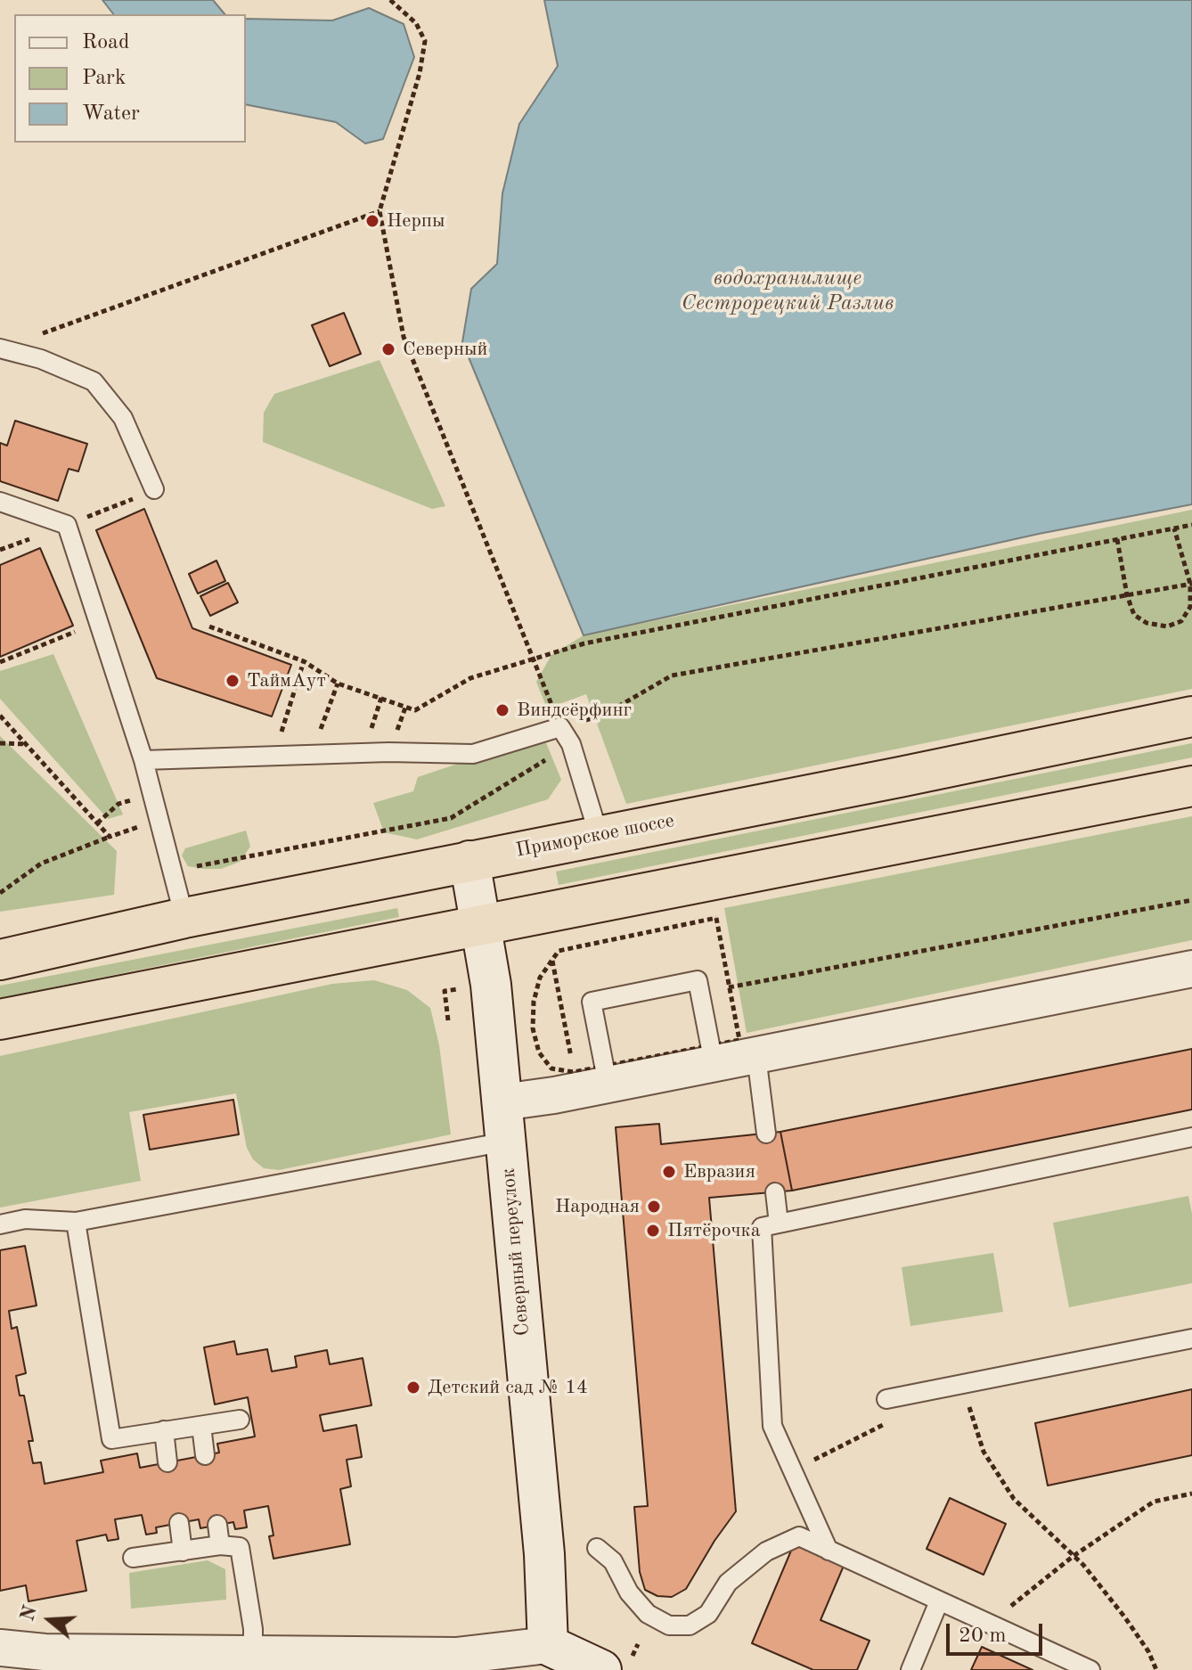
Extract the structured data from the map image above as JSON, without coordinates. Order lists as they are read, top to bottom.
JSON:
{
  "streets": {
    "highway": ["Приморское шоссе"],
    "main road": ["Северный переулок"]
  },
  "crossings": [
    ["Приморское шоссе", "Северный переулок"]
  ],
  "water": ["водохранилище Сестрорецкий Разлив"],
  "places": [
    "Нерпы",
    "Северный",
    "ТаймАут",
    "Виндсёрфинг",
    "Евразия",
    "Народная",
    "Пятёрочка",
    "Детский сад № 14"
  ],
  "legend": ["Road", "Park", "Water"],
  "scale_bar": "20 m",
  "north": "left"
}
